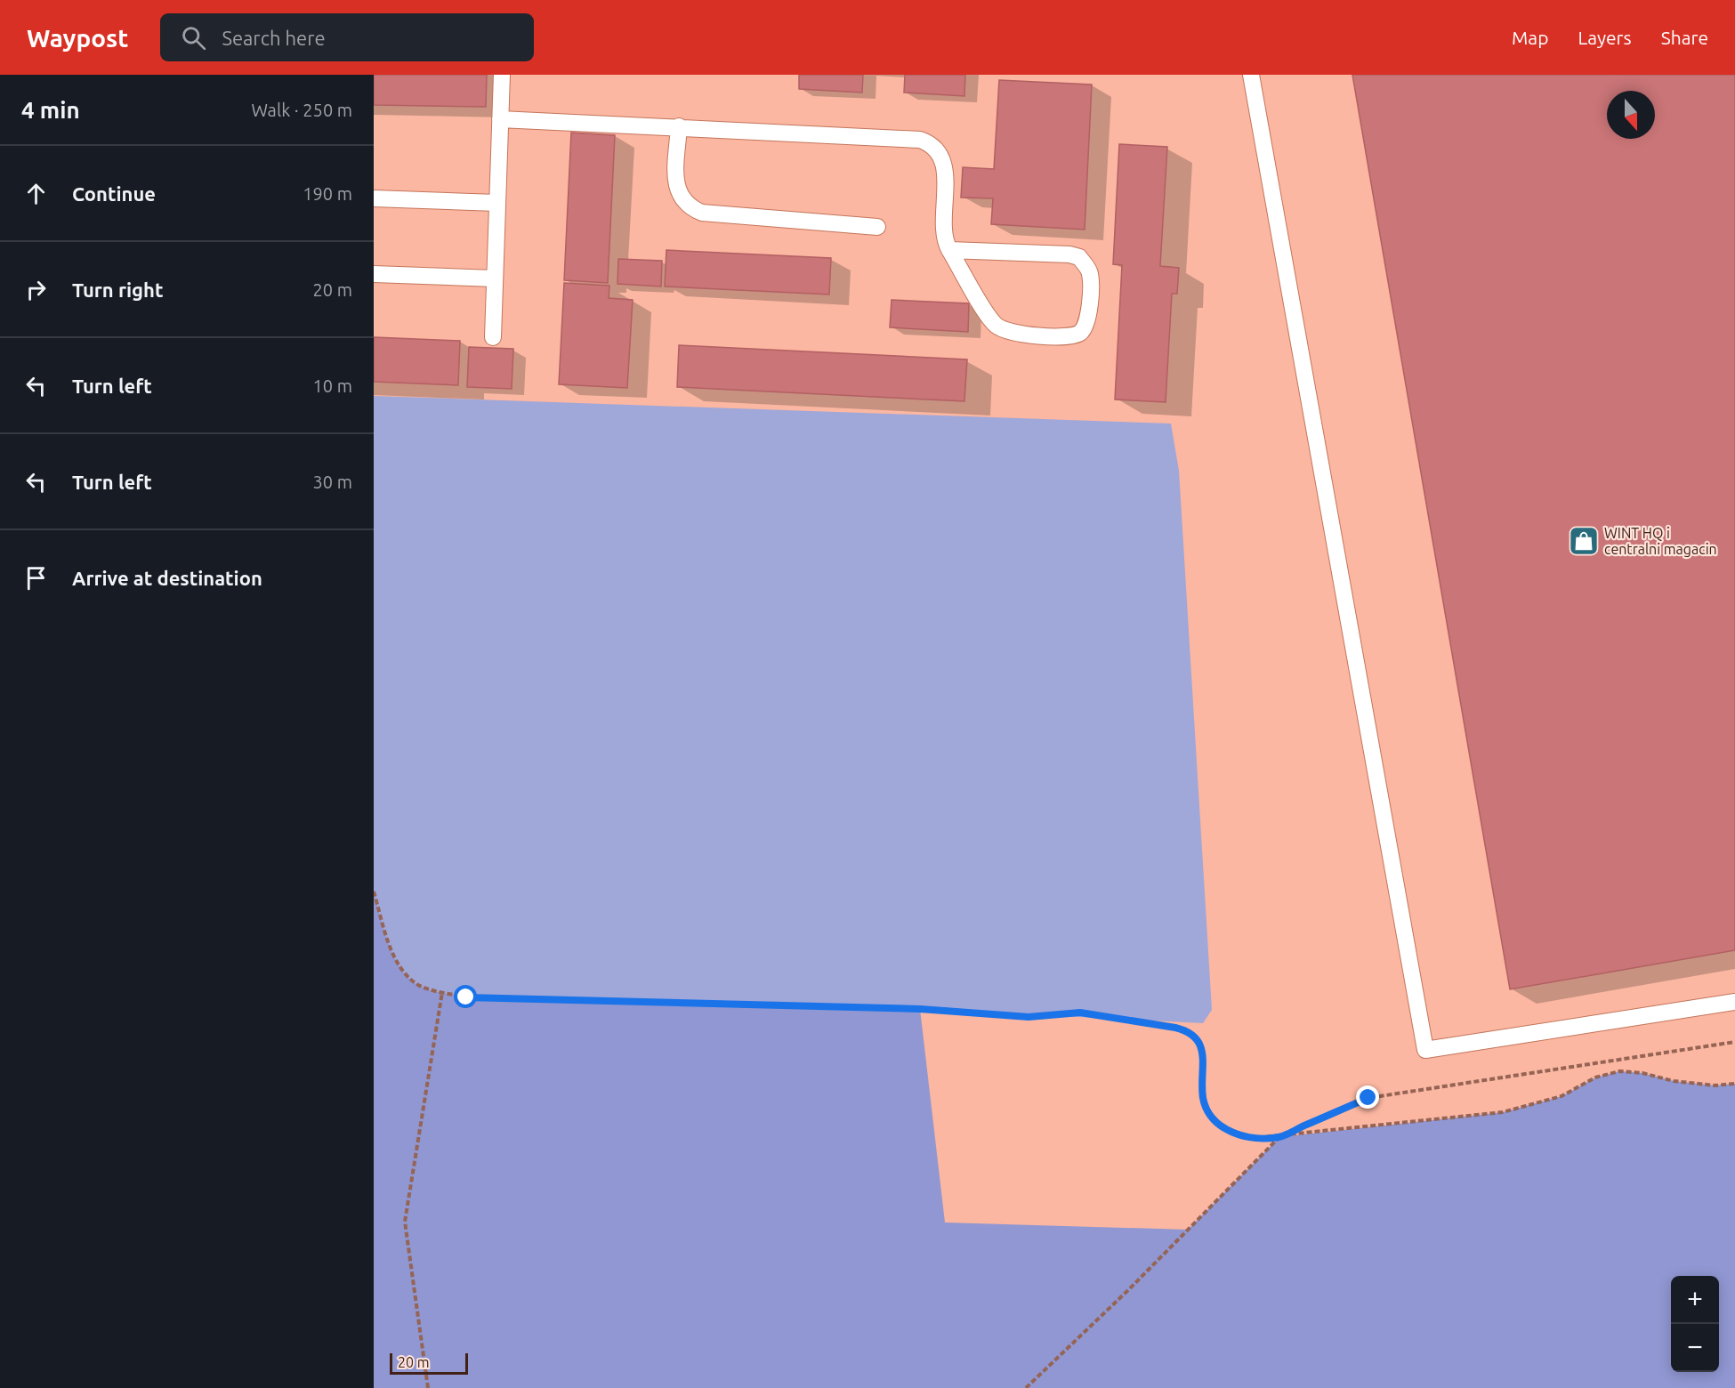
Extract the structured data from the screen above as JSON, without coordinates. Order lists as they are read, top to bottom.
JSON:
{
  "places": {
    "shop": ["WINT HQ i centralni magacin"]
  },
  "scale_bar": "20 m",
  "north": "bottom",
  "page": {
    "header": "Waypost",
    "search": "Search here",
    "nav": ["Map", "Layers", "Share"],
    "heading": ["4 min", "Walk · 250 m"],
    "list": [
      ["Continue", "190 m"],
      ["Turn right", "20 m"],
      ["Turn left", "10 m"],
      ["Turn left", "30 m"],
      "Arrive at destination"
    ],
    "map_buttons": ["+", "−"],
    "scale": "20 m"
  }
}
